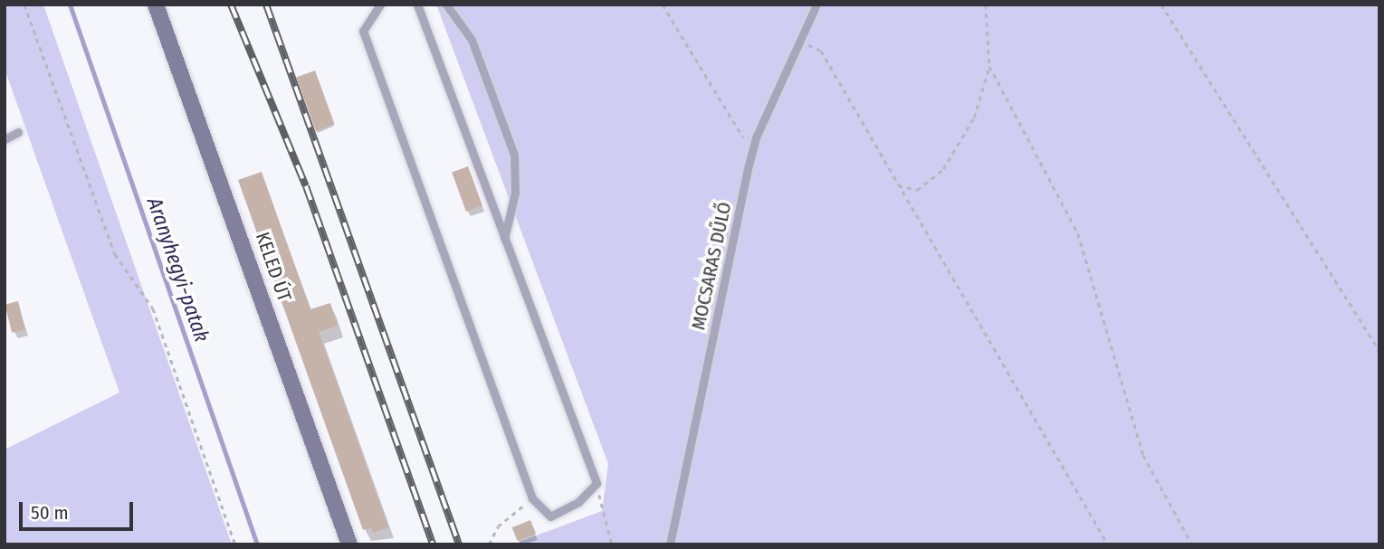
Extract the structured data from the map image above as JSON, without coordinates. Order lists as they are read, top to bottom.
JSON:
{
  "streets": {
    "street": ["KELED ÚT"],
    "lane": ["MOCSARAS DŰLŐ"]
  },
  "water": ["Aranyhegyi-patak"],
  "scale_bar": "50 m"
}
